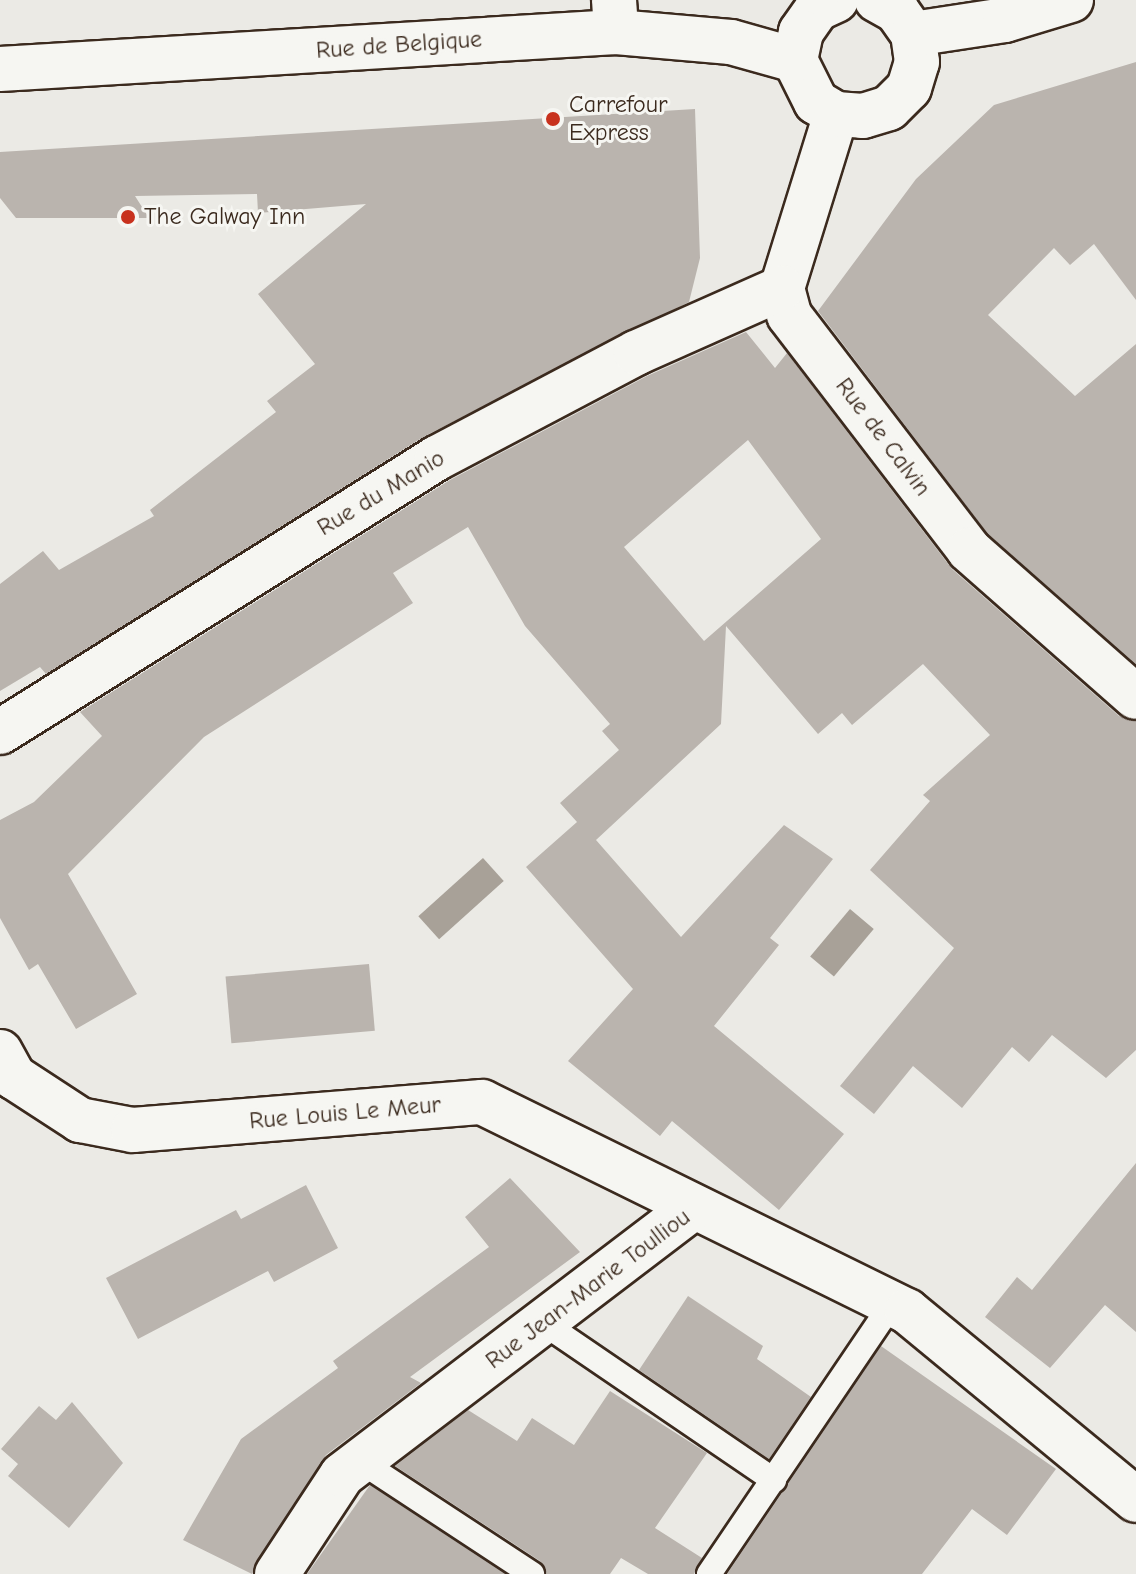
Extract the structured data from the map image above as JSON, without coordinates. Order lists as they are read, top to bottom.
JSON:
{
  "streets": {
    "street": [
      "Rue de Belgique",
      "Rue de Calvin",
      "Rue du Manio",
      "Rue Louis Le Meur",
      "Rue Jean-Marie Toulliou"
    ]
  },
  "crossings": [
    ["Rue de Calvin", "Rue du Manio"],
    ["Rue Louis Le Meur", "Rue Jean-Marie Toulliou"]
  ],
  "places": ["Carrefour Express", "The Galway Inn"]
}
